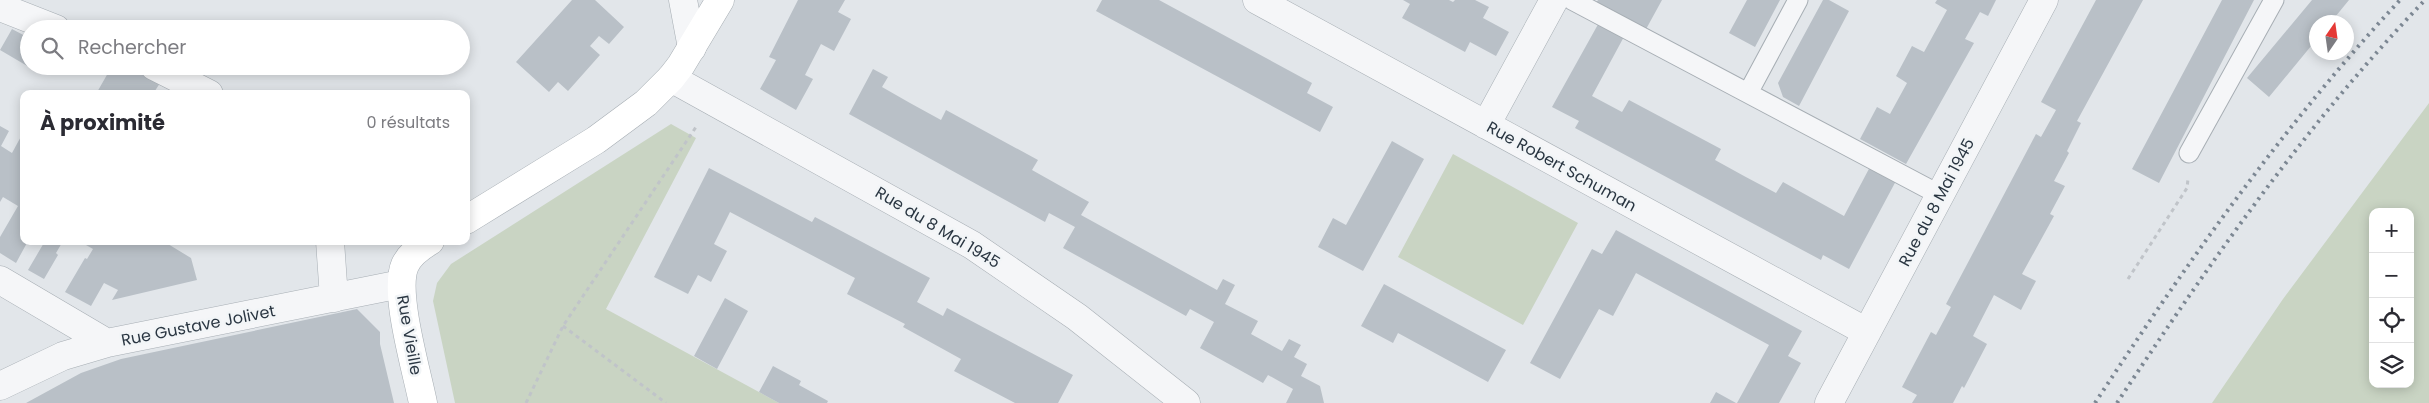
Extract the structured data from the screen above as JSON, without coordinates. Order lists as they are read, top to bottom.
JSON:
{
  "streets": {
    "street": [
      "Rue Robert Schuman",
      "Rue du 8 Mai 1945",
      "Rue Gustave Jolivet",
      "Rue Vieille"
    ]
  },
  "crossings": [
    ["Rue Robert Schuman", "Rue du 8 Mai 1945"],
    ["Rue Gustave Jolivet", "Rue Vieille"]
  ],
  "north": "top",
  "page": {
    "search": "Rechercher",
    "heading": ["À proximité", "0 résultats"],
    "map_buttons": ["+", "−"]
  }
}
